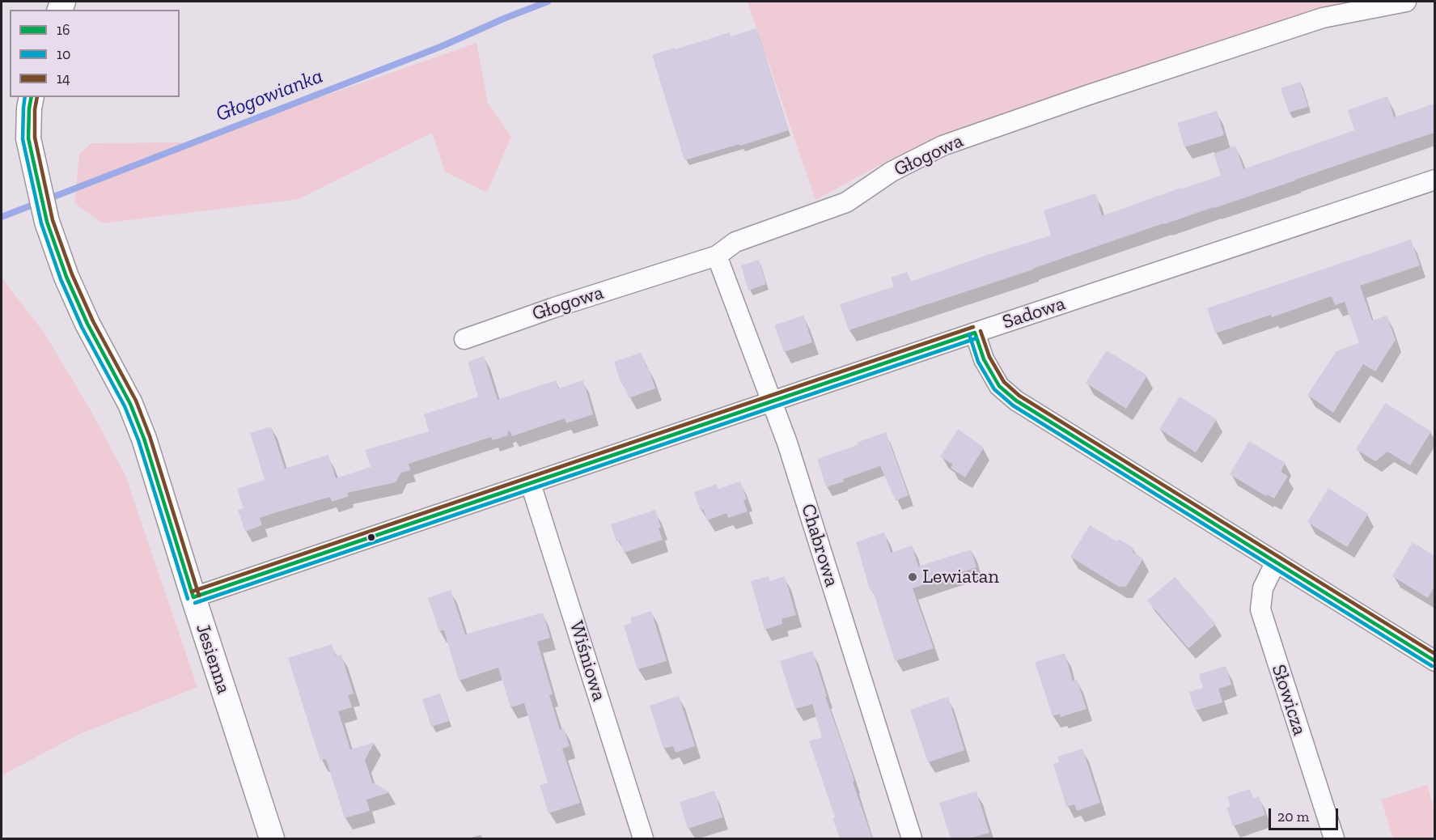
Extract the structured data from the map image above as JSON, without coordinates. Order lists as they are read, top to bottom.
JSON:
{
  "streets": {
    "street": [
      "Głogowa",
      "Sadowa",
      "Chabrowa",
      "Jesienna",
      "Wiśniowa",
      "Słowicza"
    ]
  },
  "crossings": [
    ["Głogowa", "Chabrowa"],
    ["Sadowa", "Chabrowa"],
    ["Sadowa", "Jesienna"],
    ["Sadowa", "Wiśniowa"]
  ],
  "water": ["Głogowianka"],
  "places": ["Lewiatan"],
  "lines": ["transit line 16", "transit line 10", "transit line 14"],
  "legend": ["16", "10", "14"],
  "scale_bar": "20 m"
}
